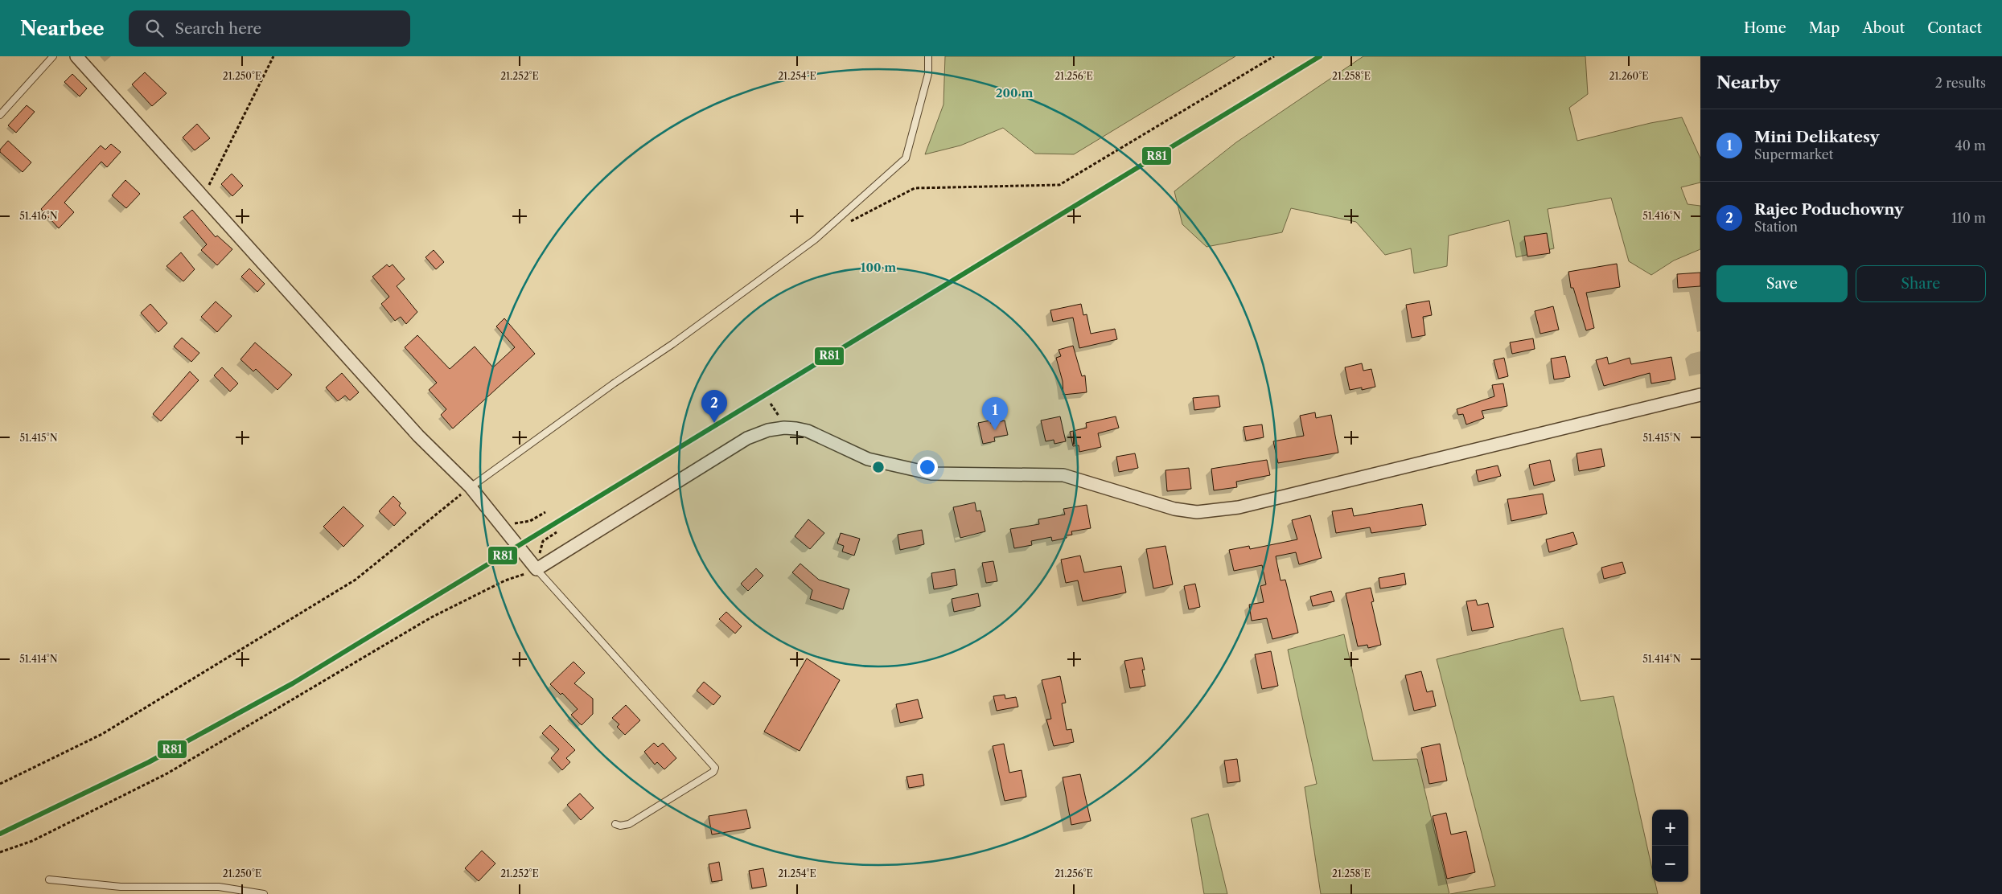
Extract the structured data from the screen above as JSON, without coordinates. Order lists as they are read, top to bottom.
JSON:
{
  "lines": ["transit line R81"],
  "page": {
    "header": "Nearbee",
    "search": "Search here",
    "nav": [
      "Home",
      "Map",
      "About",
      "Contact"
    ],
    "heading": ["Nearby", "2 results"],
    "list": [
      {
        "mark": "1",
        "name": "Mini Delikatesy",
        "note": "Supermarket",
        "value": "40 m"
      },
      {
        "mark": "2",
        "name": "Rajec Poduchowny",
        "note": "Station",
        "value": "110 m"
      }
    ],
    "buttons": ["Save", "Share"],
    "pins": ["2", "1"],
    "map_buttons": ["+", "−"]
  },
  "coordinates": [
    "21.250°E",
    "21.252°E",
    "21.254°E",
    "21.256°E",
    "21.258°E",
    "21.260°E",
    "51.416°N",
    "51.415°N",
    "51.414°N"
  ],
  "rings": ["200 m", "100 m"]
}
